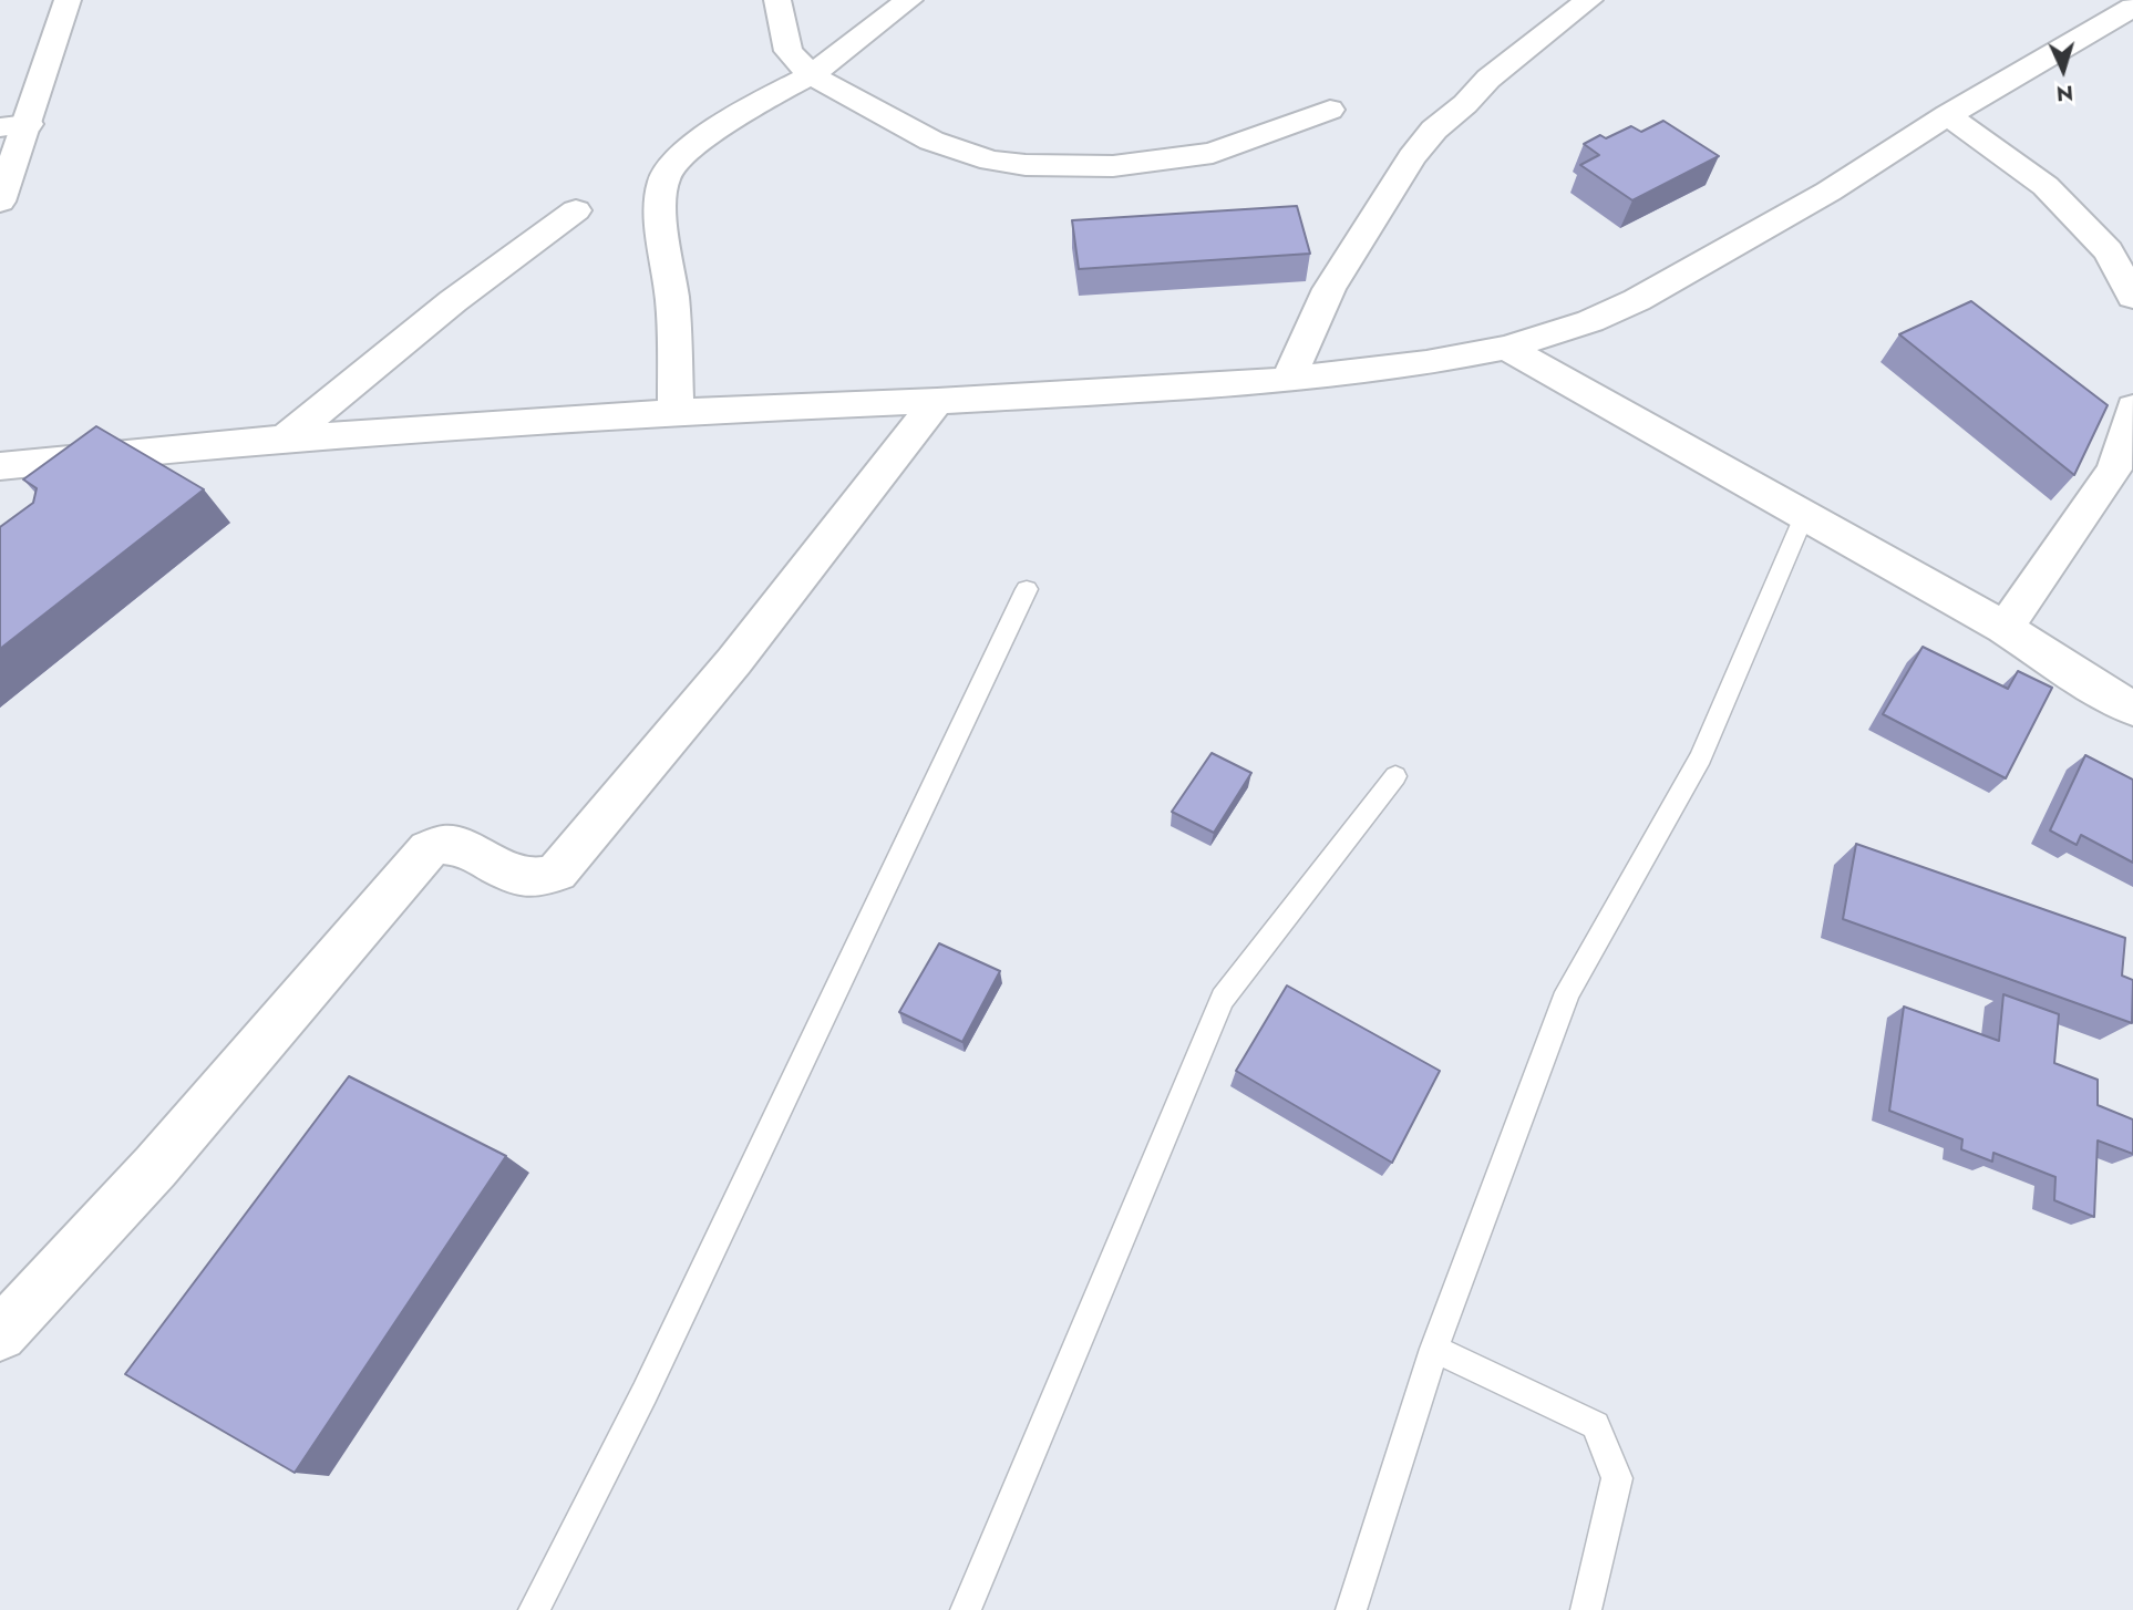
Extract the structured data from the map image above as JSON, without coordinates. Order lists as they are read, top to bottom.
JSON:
{
  "north": "bottom"
}
